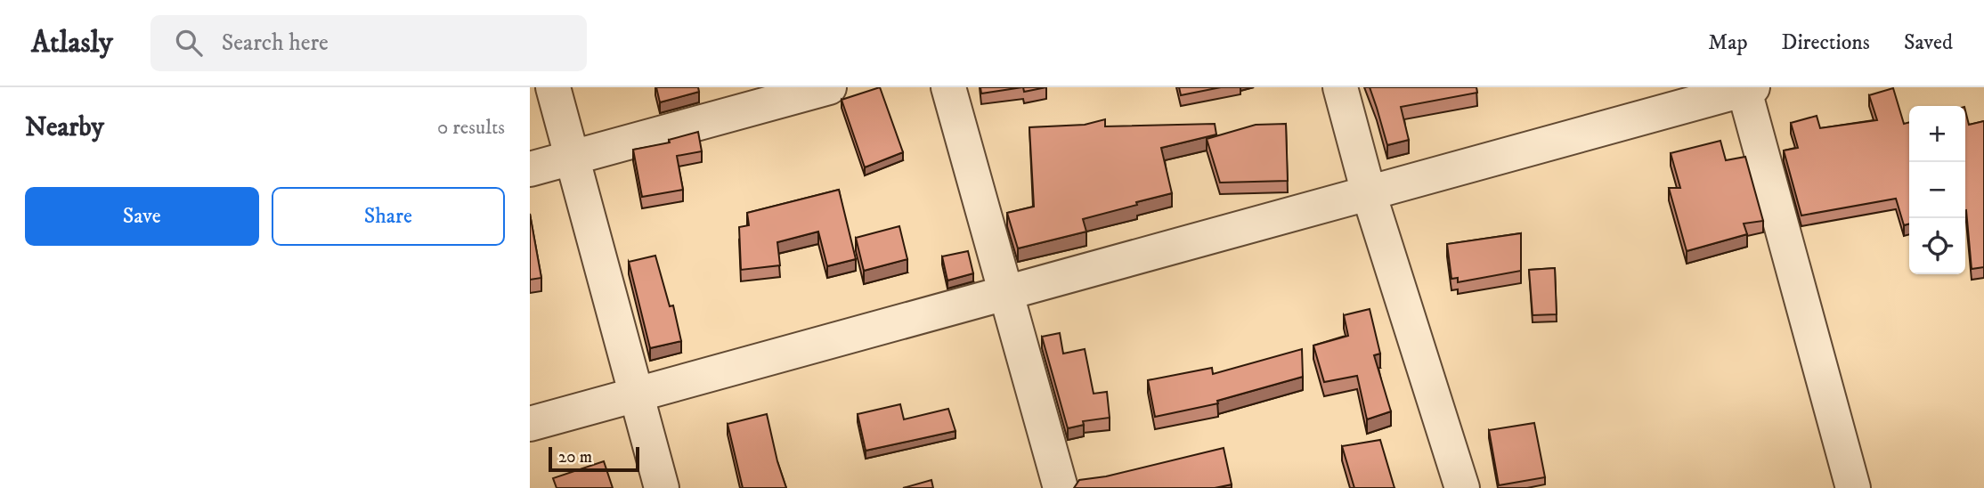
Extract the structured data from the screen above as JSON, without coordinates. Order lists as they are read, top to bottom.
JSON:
{
  "scale_bar": "20 m",
  "page": {
    "header": "Atlasly",
    "search": "Search here",
    "nav": ["Map", "Directions", "Saved"],
    "heading": ["Nearby", "0 results"],
    "map_buttons": ["+", "−"],
    "buttons": ["Save", "Share"],
    "scale": "20 m"
  }
}
